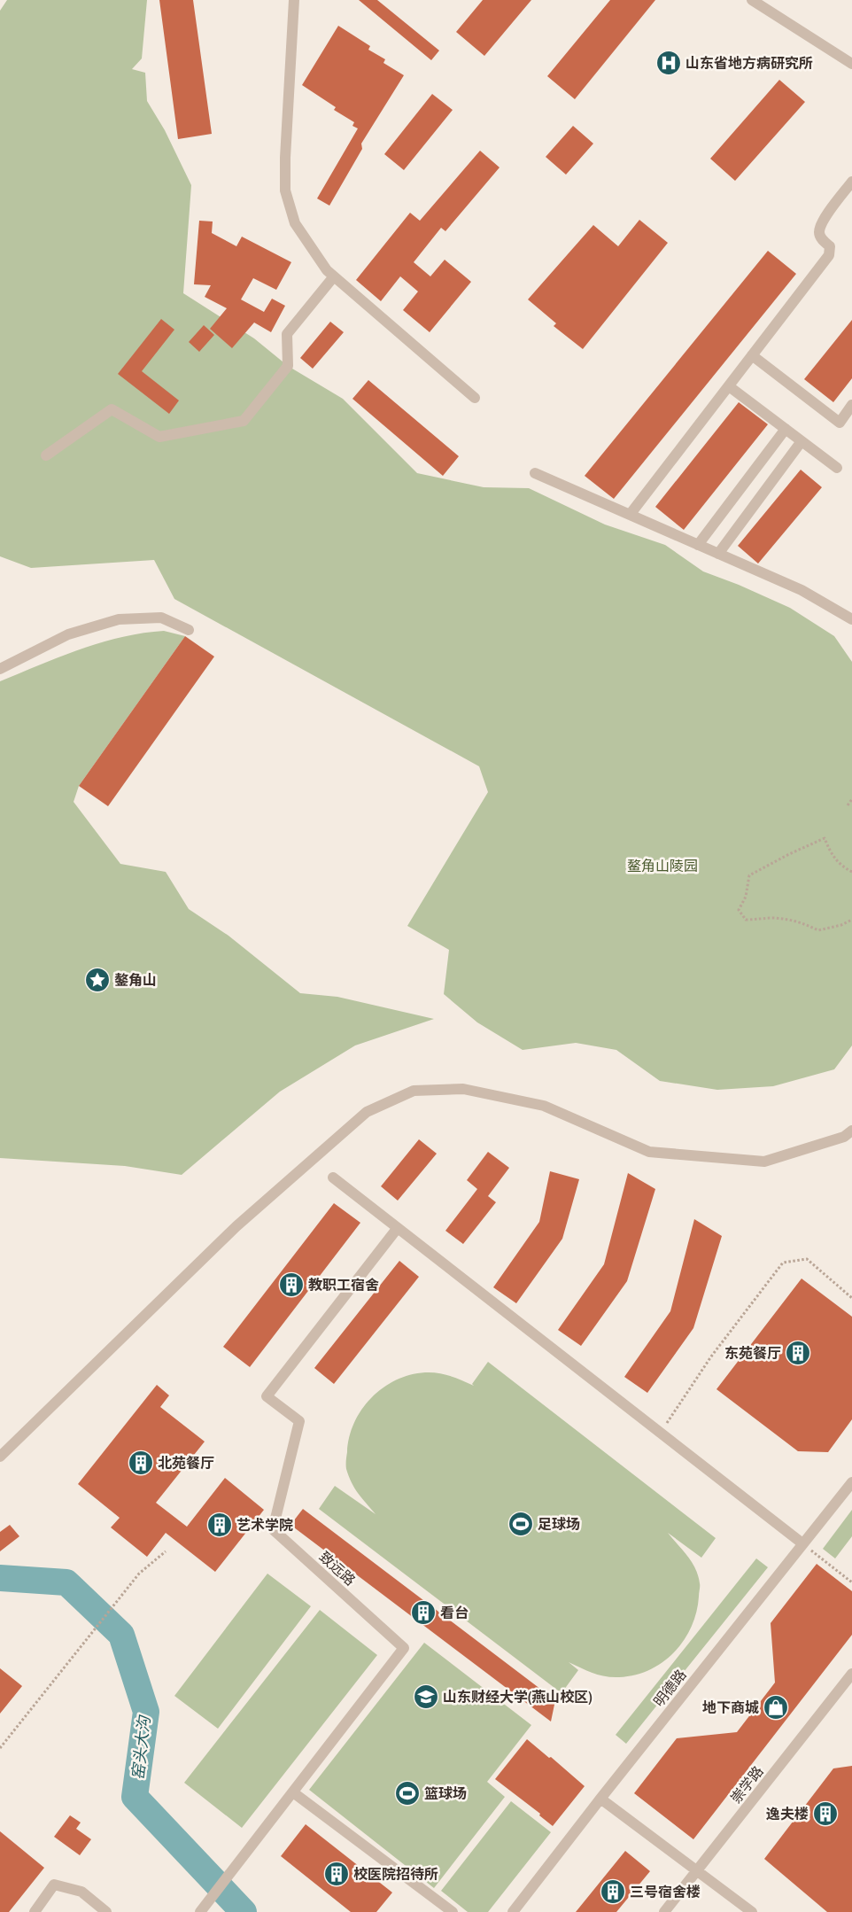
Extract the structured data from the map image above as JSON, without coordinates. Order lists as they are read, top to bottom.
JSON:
{
  "streets": {
    "street": ["致远路", "明德路", "崇学路"]
  },
  "water": ["窑头大沟"],
  "parks": ["鳌角山陵园"],
  "places": {
    "hospital": ["山东省地方病研究所"],
    "place": ["鏊角山"],
    "building": [
      "教职工宿舍",
      "东苑餐厅",
      "北苑餐厅",
      "艺术学院",
      "看台",
      "逸夫楼",
      "校医院招待所",
      "三号宿舍楼"
    ],
    "sports": ["足球场", "篮球场"],
    "school or university": ["山东财经大学(燕山校区)"],
    "shop": ["地下商城"]
  }
}
